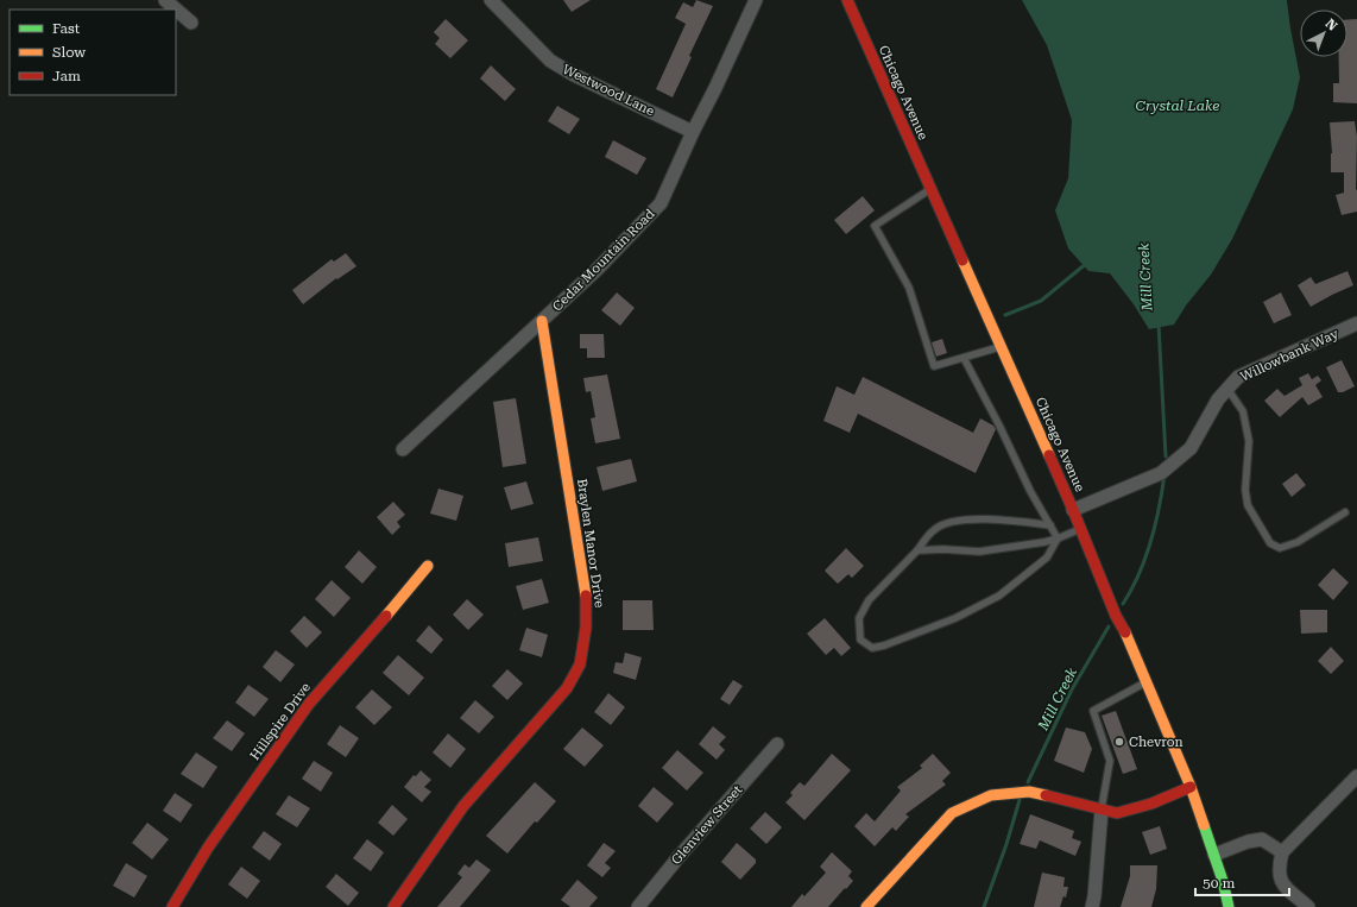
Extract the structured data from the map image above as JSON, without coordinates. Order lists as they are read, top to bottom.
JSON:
{
  "streets": {
    "street": [
      "Westwood Lane",
      "Chicago Avenue",
      "Cedar Mountain Road",
      "Willowbank Way",
      "Braylen Manor Drive",
      "Hillspire Drive",
      "Glenview Street"
    ]
  },
  "crossings": [
    ["Westwood Lane", "Cedar Mountain Road"],
    ["Chicago Avenue", "Willowbank Way"],
    ["Cedar Mountain Road", "Braylen Manor Drive"]
  ],
  "water": ["Crystal Lake", "Mill Creek"],
  "places": ["Chevron"],
  "legend": ["Fast", "Slow", "Jam"],
  "scale_bar": "50 m",
  "north": "top right"
}
